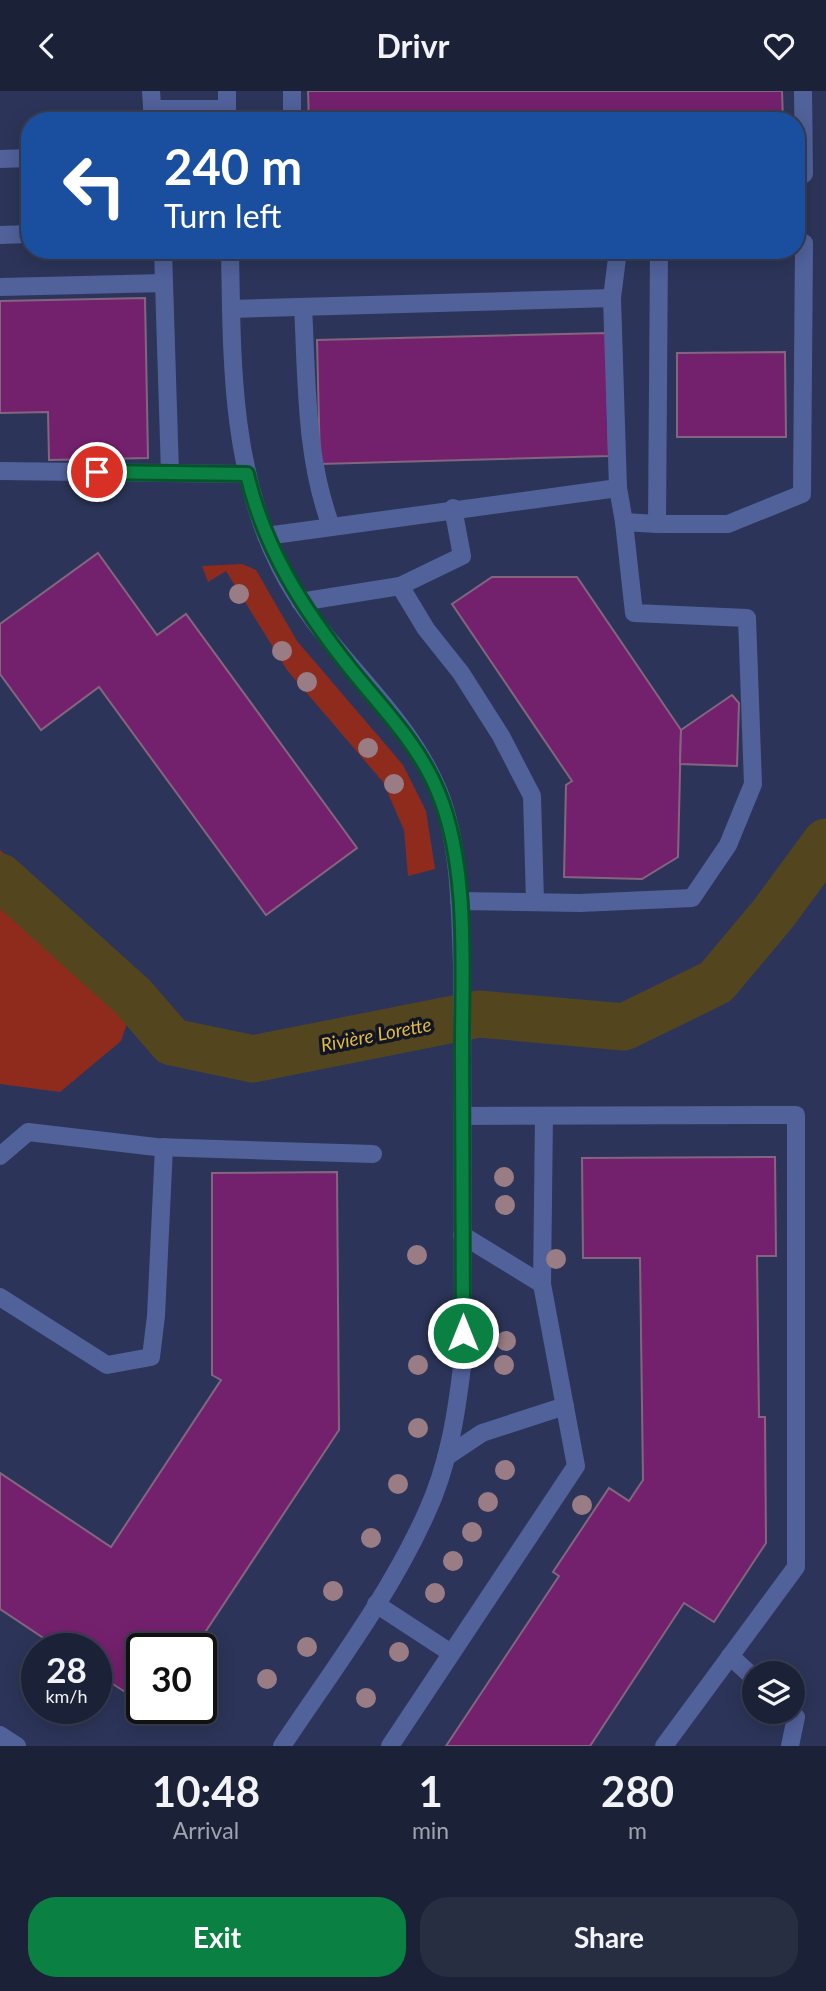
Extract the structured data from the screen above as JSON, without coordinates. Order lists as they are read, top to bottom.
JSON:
{
  "water": ["Rivière Lorette"],
  "page": {
    "header": "Drivr",
    "turn": ["240 m", "Turn left"],
    "speed": "28 km/h",
    "limit": "30",
    "eta": [
      "10:48",
      "Arrival",
      "1",
      "min",
      "280",
      "m"
    ],
    "buttons": ["Exit", "Share"]
  }
}
